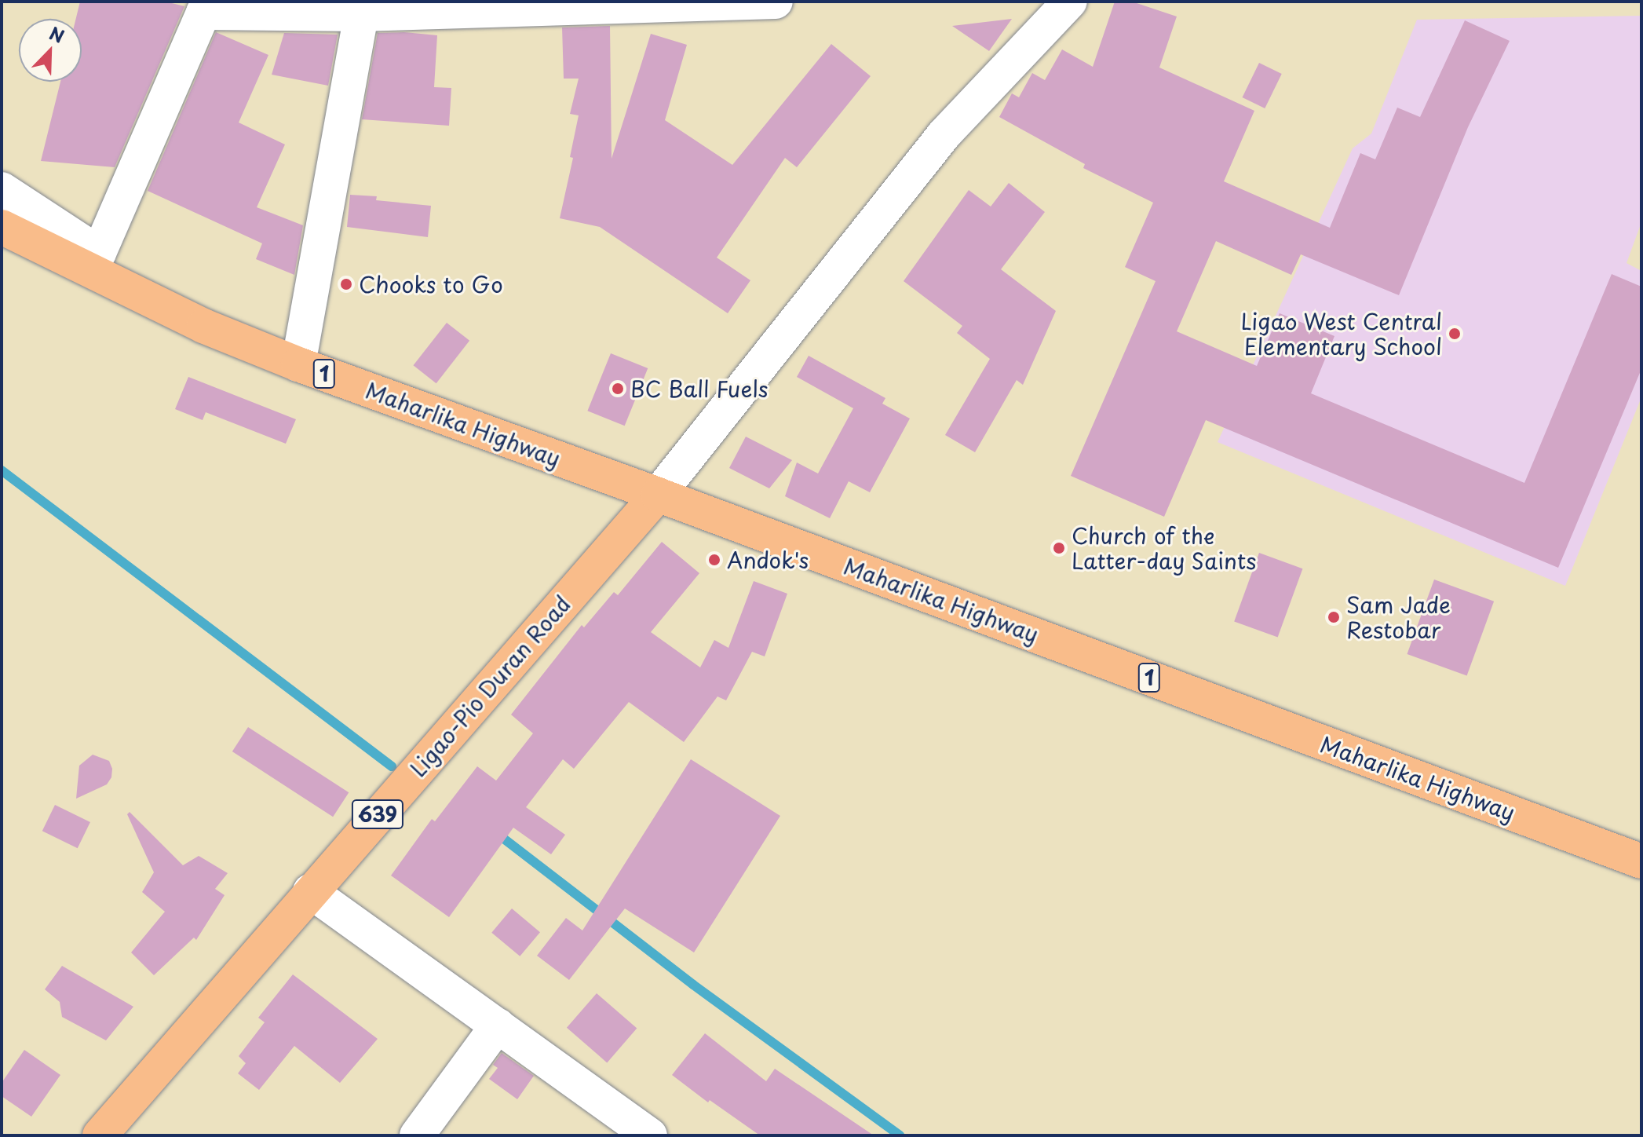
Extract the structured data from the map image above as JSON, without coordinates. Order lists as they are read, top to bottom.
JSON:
{
  "streets": {
    "main road": [
      "1",
      "Maharlika Highway",
      "Ligao-Pio Duran Road",
      "639"
    ]
  },
  "crossings": [
    ["Maharlika Highway", "Ligao-Pio Duran Road"]
  ],
  "places": [
    "Chooks to Go",
    "Ligao West Central Elementary School",
    "BC Ball Fuels",
    "Church of the Latter-day Saints",
    "Andok's",
    "Sam Jade Restobar"
  ],
  "north": "top right"
}
